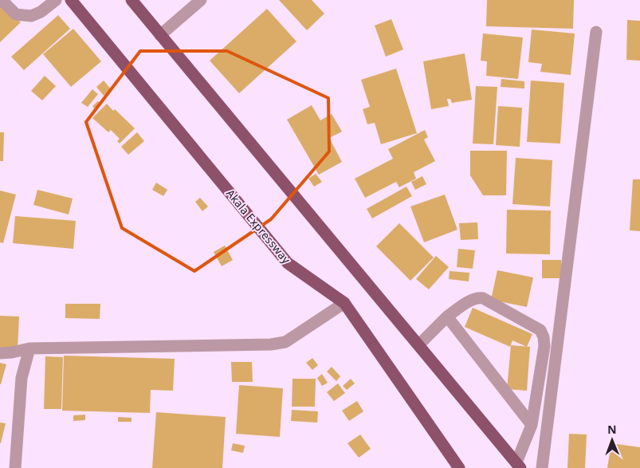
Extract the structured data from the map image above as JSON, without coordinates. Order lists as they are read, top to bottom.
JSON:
{
  "streets": {
    "main road": ["Akala Expressway"]
  },
  "north": "top"
}
